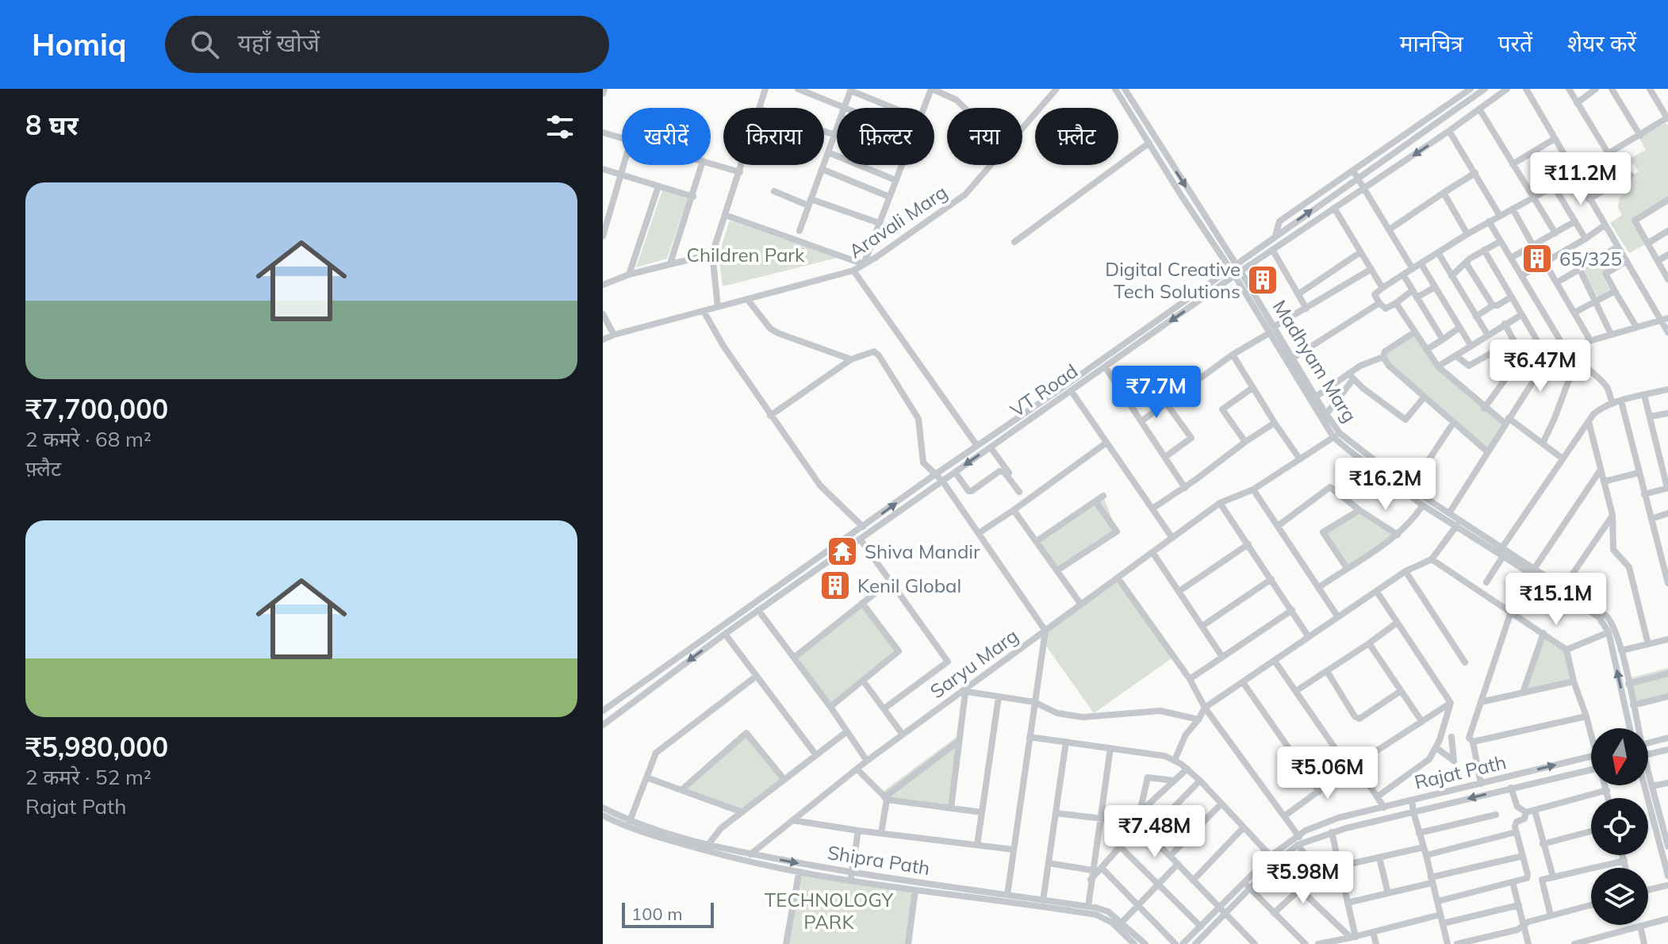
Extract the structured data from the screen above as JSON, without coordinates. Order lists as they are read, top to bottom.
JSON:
{
  "streets": {
    "street": [
      "Aravali Marg",
      "Madhyam Marg",
      "VT Road",
      "Saryu Marg",
      "Rajat Path",
      "Shipra Path"
    ]
  },
  "crossings": [
    ["Madhyam Marg", "VT Road"],
    ["Madhyam Marg", "Saryu Marg"],
    ["Saryu Marg", "Shipra Path"]
  ],
  "parks": ["Children Park", "TECHNOLOGY PARK"],
  "places": {
    "building": ["65/325", "Digital Creative Tech Solutions", "Kenil Global"],
    "temple": ["Shiva Mandir"]
  },
  "scale_bar": "100 m",
  "north": "bottom",
  "page": {
    "header": "Homiq",
    "search": "यहाँ खोजें",
    "nav": ["मानचित्र", "परतें", "शेयर करें"],
    "heading": "8 घर",
    "chip": [
      "खरीदें",
      "किराया",
      "फ़िल्टर",
      "नया",
      "फ़्लैट"
    ],
    "price": [
      "₹11.2M",
      "₹6.47M",
      "₹7.7M",
      "₹16.2M",
      "₹15.1M",
      "₹5.06M",
      "₹7.48M",
      "₹5.98M"
    ],
    "list": [
      {
        "name": "₹7,700,000",
        "note": "2 कमरे · 68 m² · फ़्लैट"
      },
      {
        "name": "₹5,980,000",
        "note": "2 कमरे · 52 m² · Rajat Path"
      }
    ],
    "scale": "100 m"
  }
}
